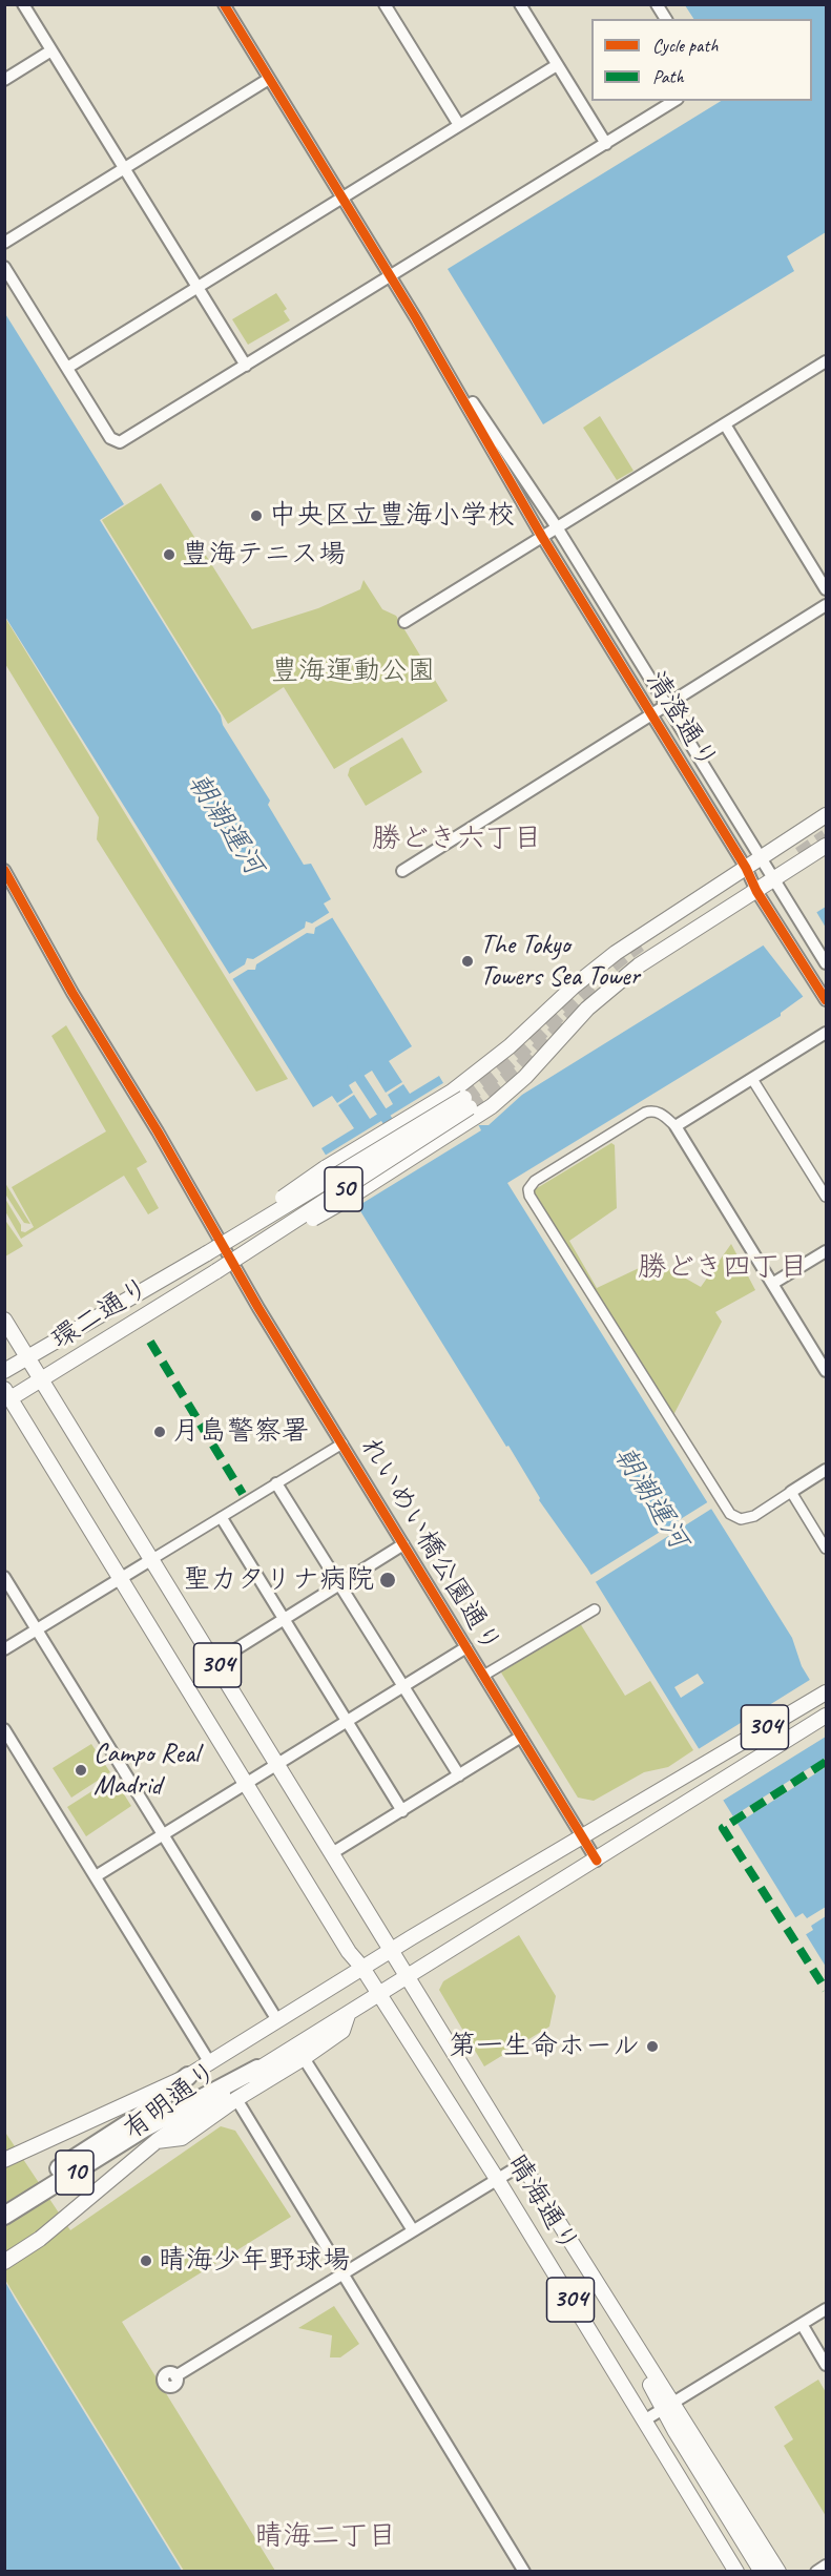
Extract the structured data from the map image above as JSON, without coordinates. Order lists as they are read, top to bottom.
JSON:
{
  "streets": {
    "highway": ["10"],
    "main road": [
      "50",
      "環二通り",
      "304",
      "有明通り",
      "晴海通り"
    ],
    "street": ["清澄通り", "れいめい橋公園通り"]
  },
  "crossings": [
    ["清澄通り", "50"],
    ["50", "環二通り"],
    ["環二通り", "304"],
    ["れいめい橋公園通り", "304"],
    ["304", "有明通り"],
    ["304", "晴海通り"],
    ["有明通り", "10"],
    ["有明通り", "晴海通り"]
  ],
  "districts": ["勝どき六丁目", "勝どき四丁目", "晴海二丁目"],
  "water": ["朝潮運河"],
  "parks": ["豊海運動公園"],
  "places": [
    "中央区立豊海小学校",
    "豊海テニス場",
    "The Tokyo Towers Sea Tower",
    "月島警察署",
    "聖カタリナ病院",
    "Campo Real Madrid",
    "第一生命ホール",
    "晴海少年野球場"
  ],
  "legend": ["Cycle path", "Path"]
}
